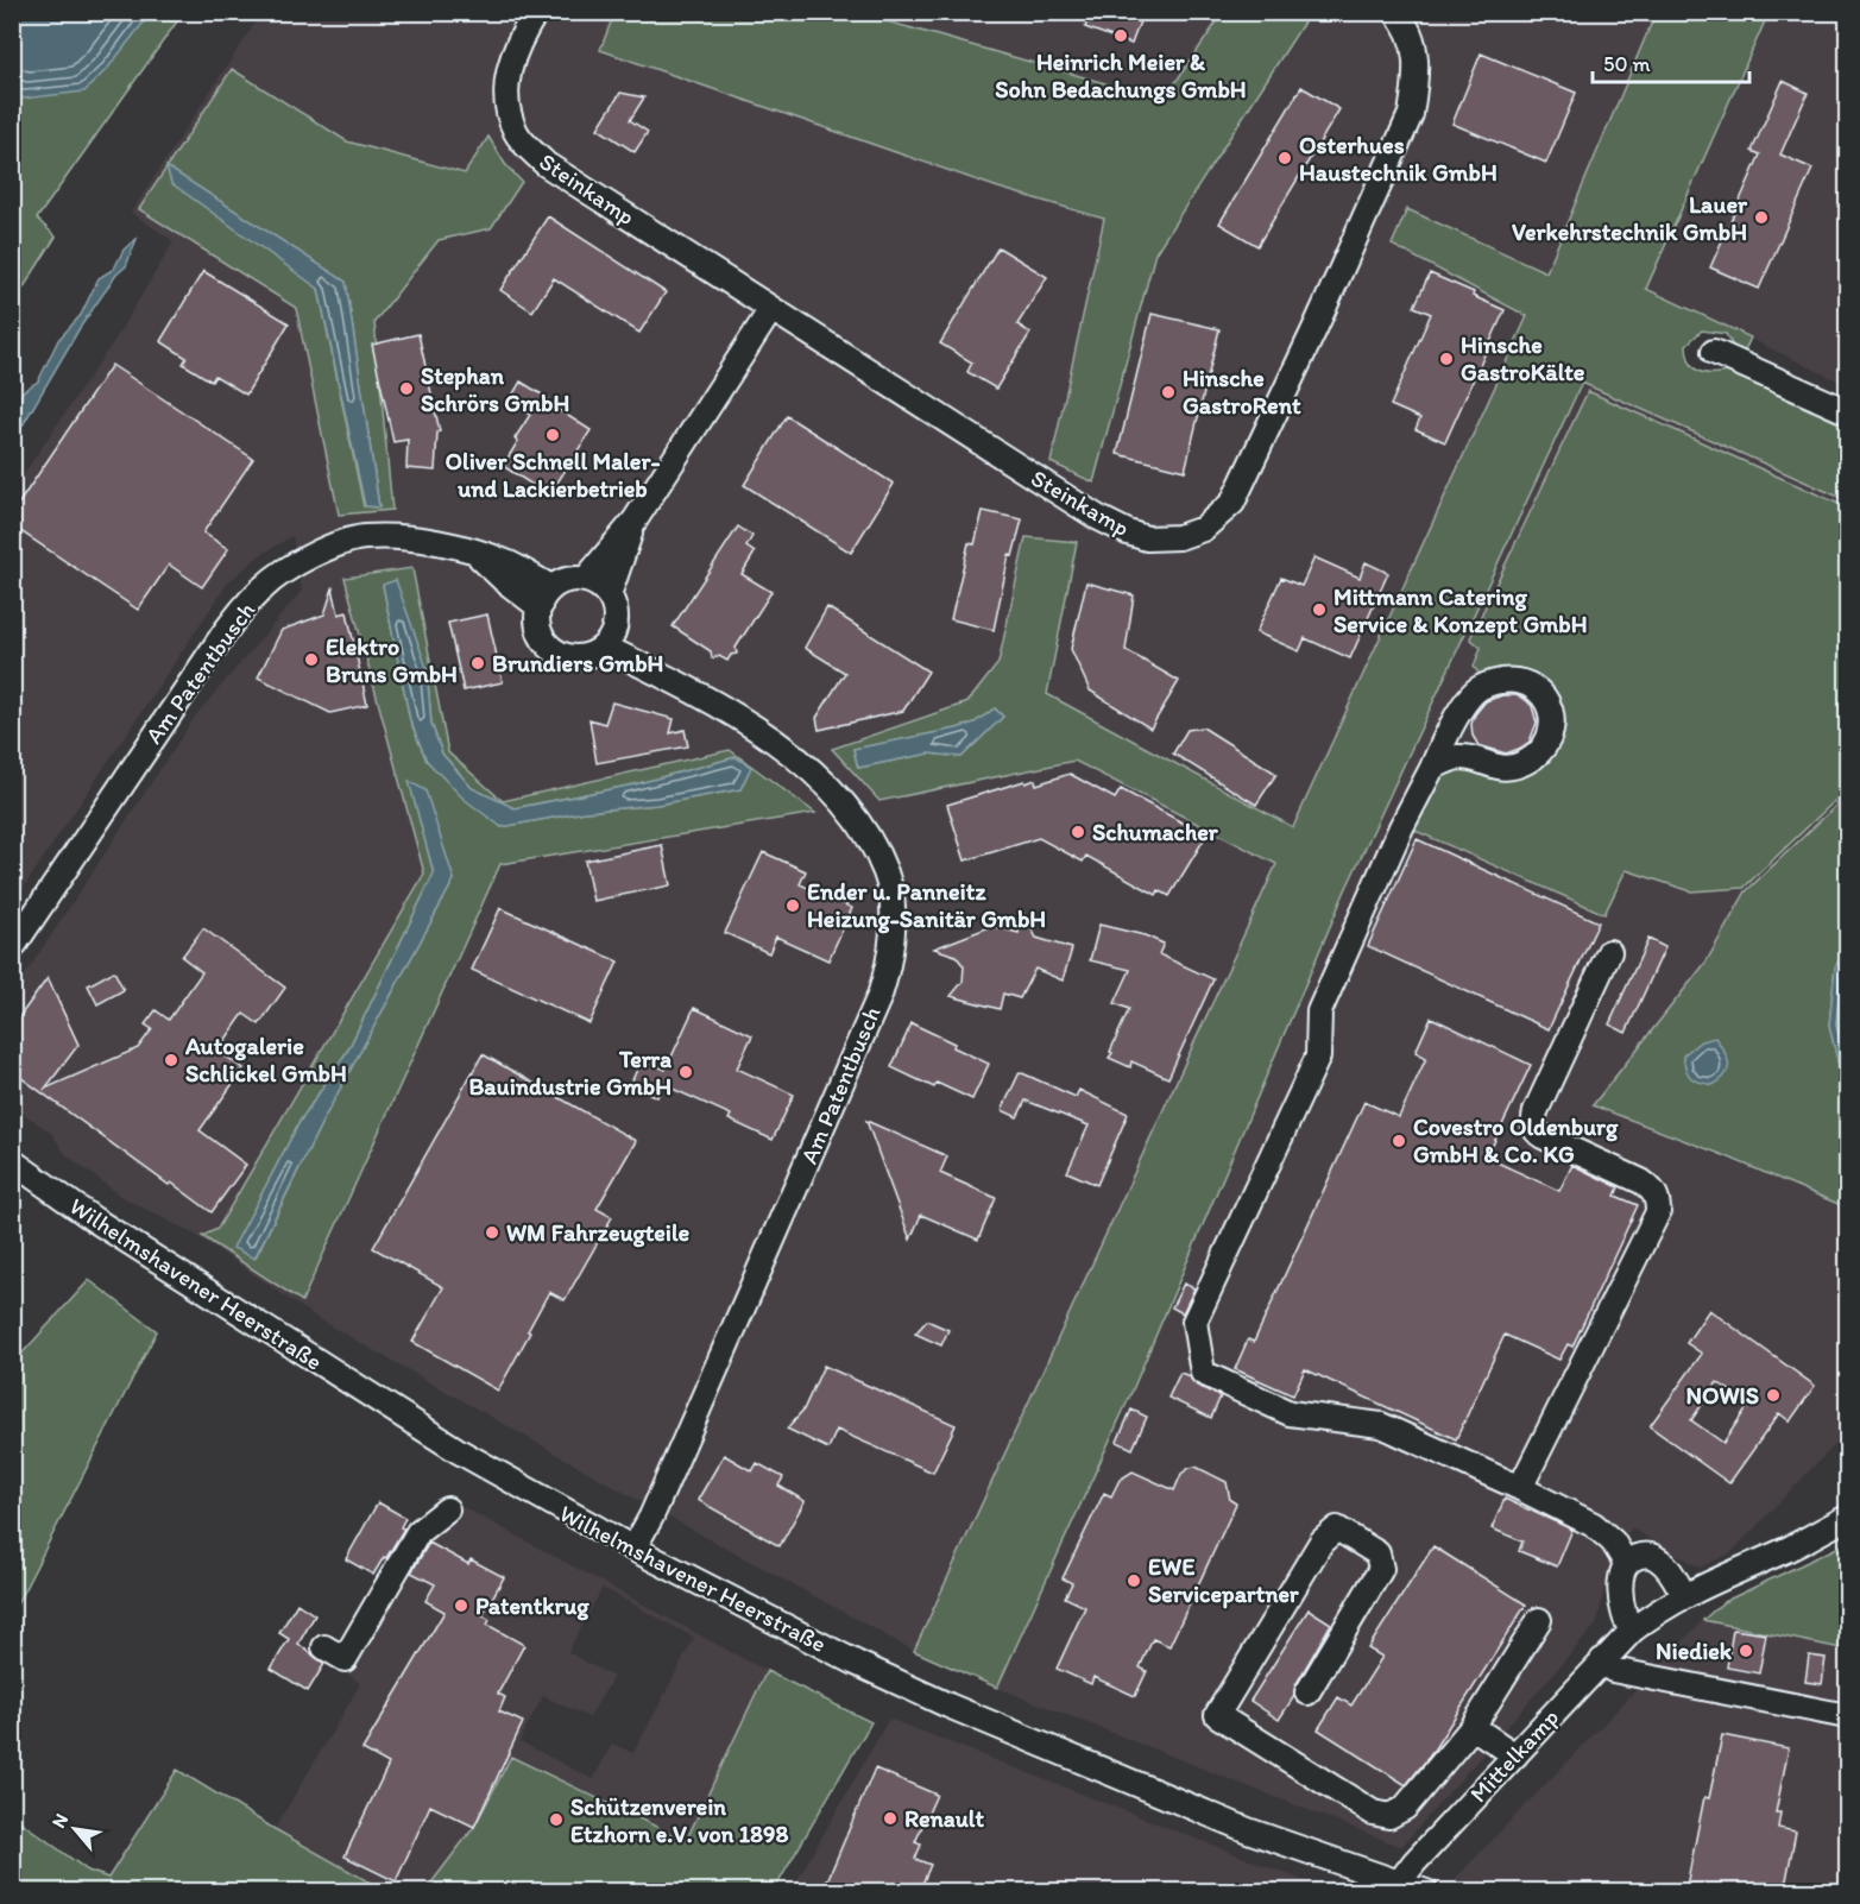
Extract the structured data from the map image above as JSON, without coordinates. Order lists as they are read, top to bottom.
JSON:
{
  "streets": {
    "street": [
      "Steinkamp",
      "Am Patentbusch",
      "Wilhelmshavener Heerstraße",
      "Mittelkamp"
    ]
  },
  "crossings": [
    ["Am Patentbusch", "Wilhelmshavener Heerstraße"],
    ["Wilhelmshavener Heerstraße", "Mittelkamp"]
  ],
  "places": [
    "Heinrich Meier & Sohn Bedachungs GmbH",
    "Osterhues Haustechnik GmbH",
    "Lauer Verkehrstechnik GmbH",
    "Hinsche GastroKälte",
    "Stephan Schrörs GmbH",
    "Hinsche GastroRent",
    "Oliver Schnell Maler- und Lackierbetrieb",
    "Mittmann Catering Service & Konzept GmbH",
    "Elektro Bruns GmbH",
    "Brundiers GmbH",
    "Schumacher",
    "Ender u. Panneitz Heizung-Sanitär GmbH",
    "Autogalerie Schlickel GmbH",
    "Terra Bauindustrie GmbH",
    "Covestro Oldenburg GmbH & Co. KG",
    "WM Fahrzeugteile",
    "NOWIS",
    "EWE Servicepartner",
    "Patentkrug",
    "Niediek",
    "Renault",
    "Schützenverein Etzhorn e.V. von 1898"
  ],
  "scale_bar": "50 m",
  "north": "top left"
}
